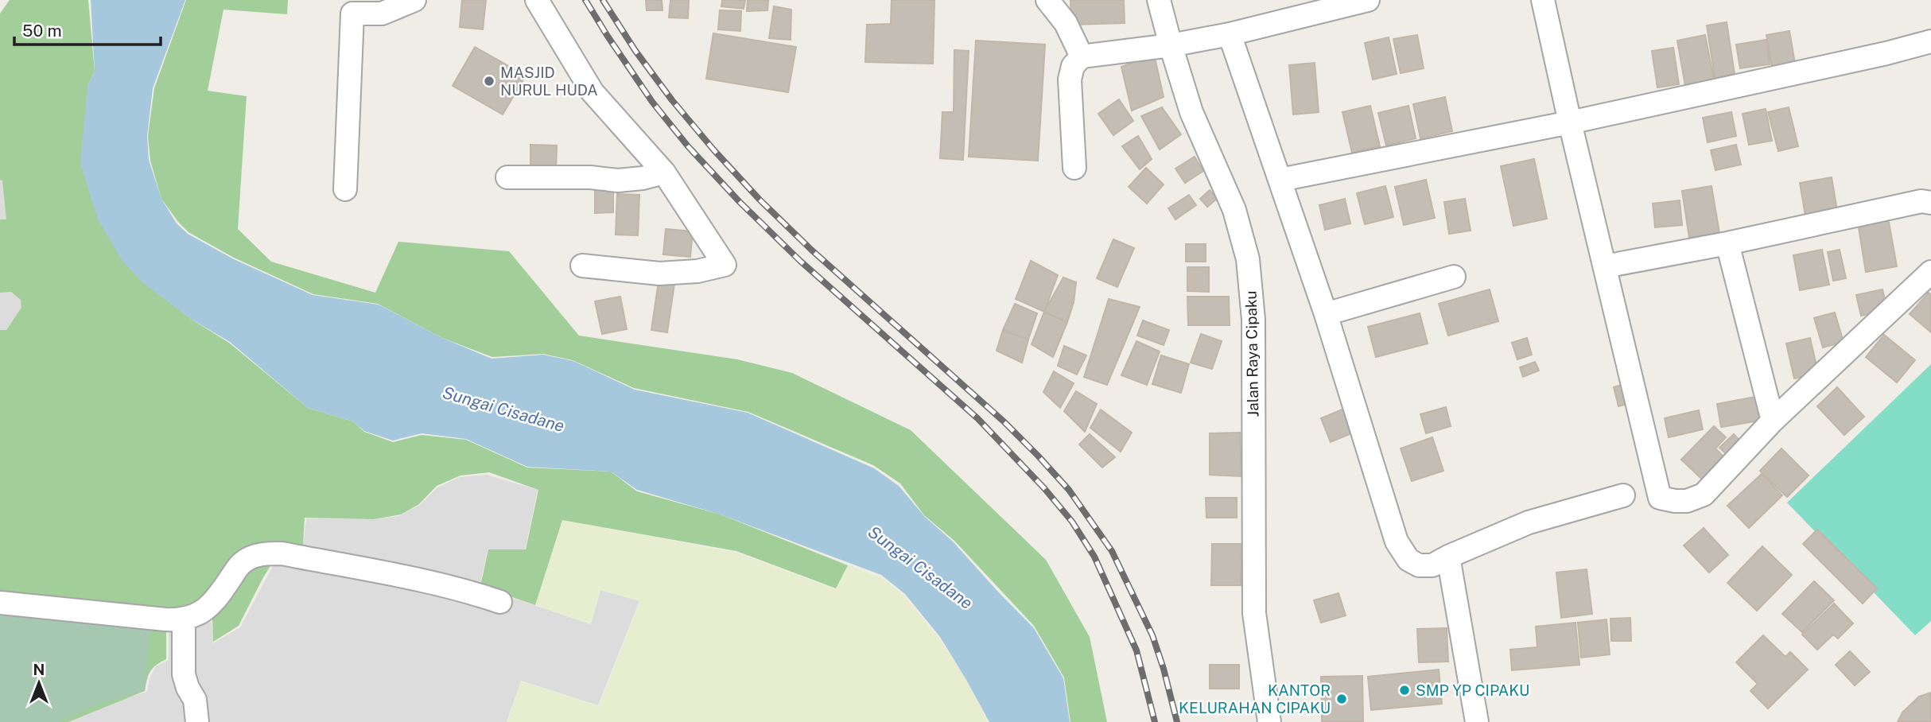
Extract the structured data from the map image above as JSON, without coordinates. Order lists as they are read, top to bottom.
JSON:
{
  "streets": {
    "street": ["Jalan Raya Cipaku"]
  },
  "water": ["Sungai Cisadane"],
  "places": ["MASJID NURUL HUDA", "SMP YP CIPAKU", "KANTOR KELURAHAN CIPAKU"],
  "scale_bar": "50 m",
  "north": "top"
}
